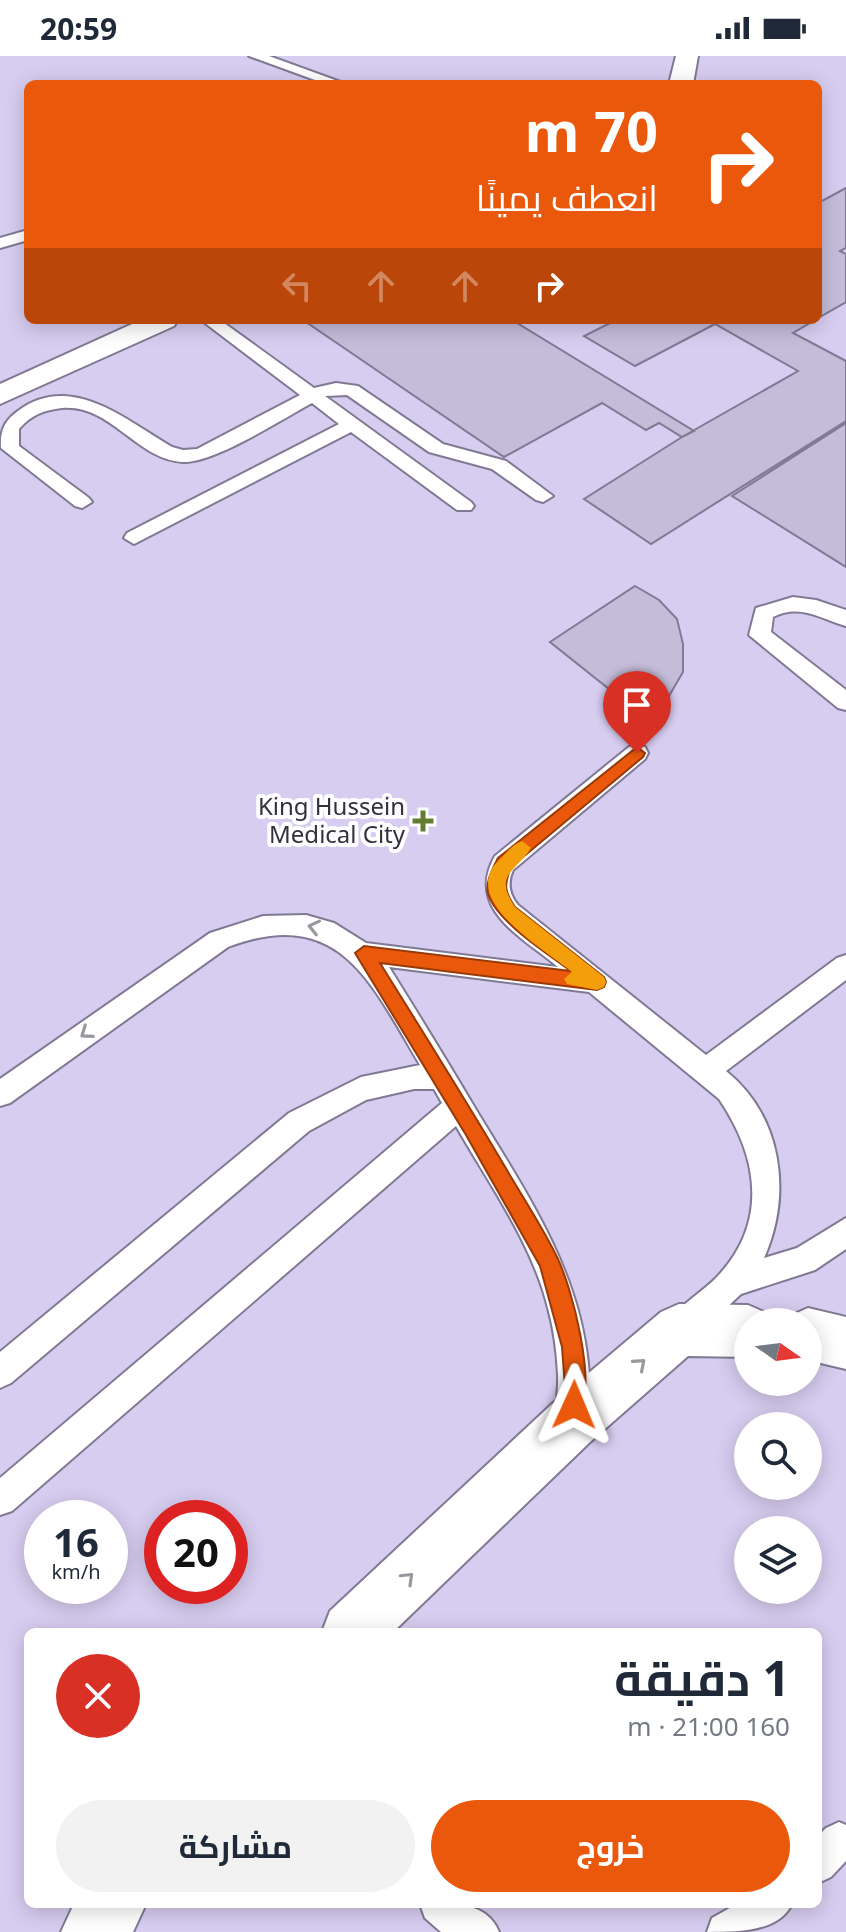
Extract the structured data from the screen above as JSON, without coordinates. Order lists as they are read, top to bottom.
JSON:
{
  "places": {
    "health": ["King Hussein Medical City"]
  },
  "north": "right",
  "page": {
    "status": "20:59",
    "turn": ["70 m", "انعطف يمينًا"],
    "speed": "16 km/h",
    "limit": "20",
    "heading": ["1 دقيقة", "160 m · 21:00"],
    "buttons": ["خروج", "مشاركة"]
  }
}
